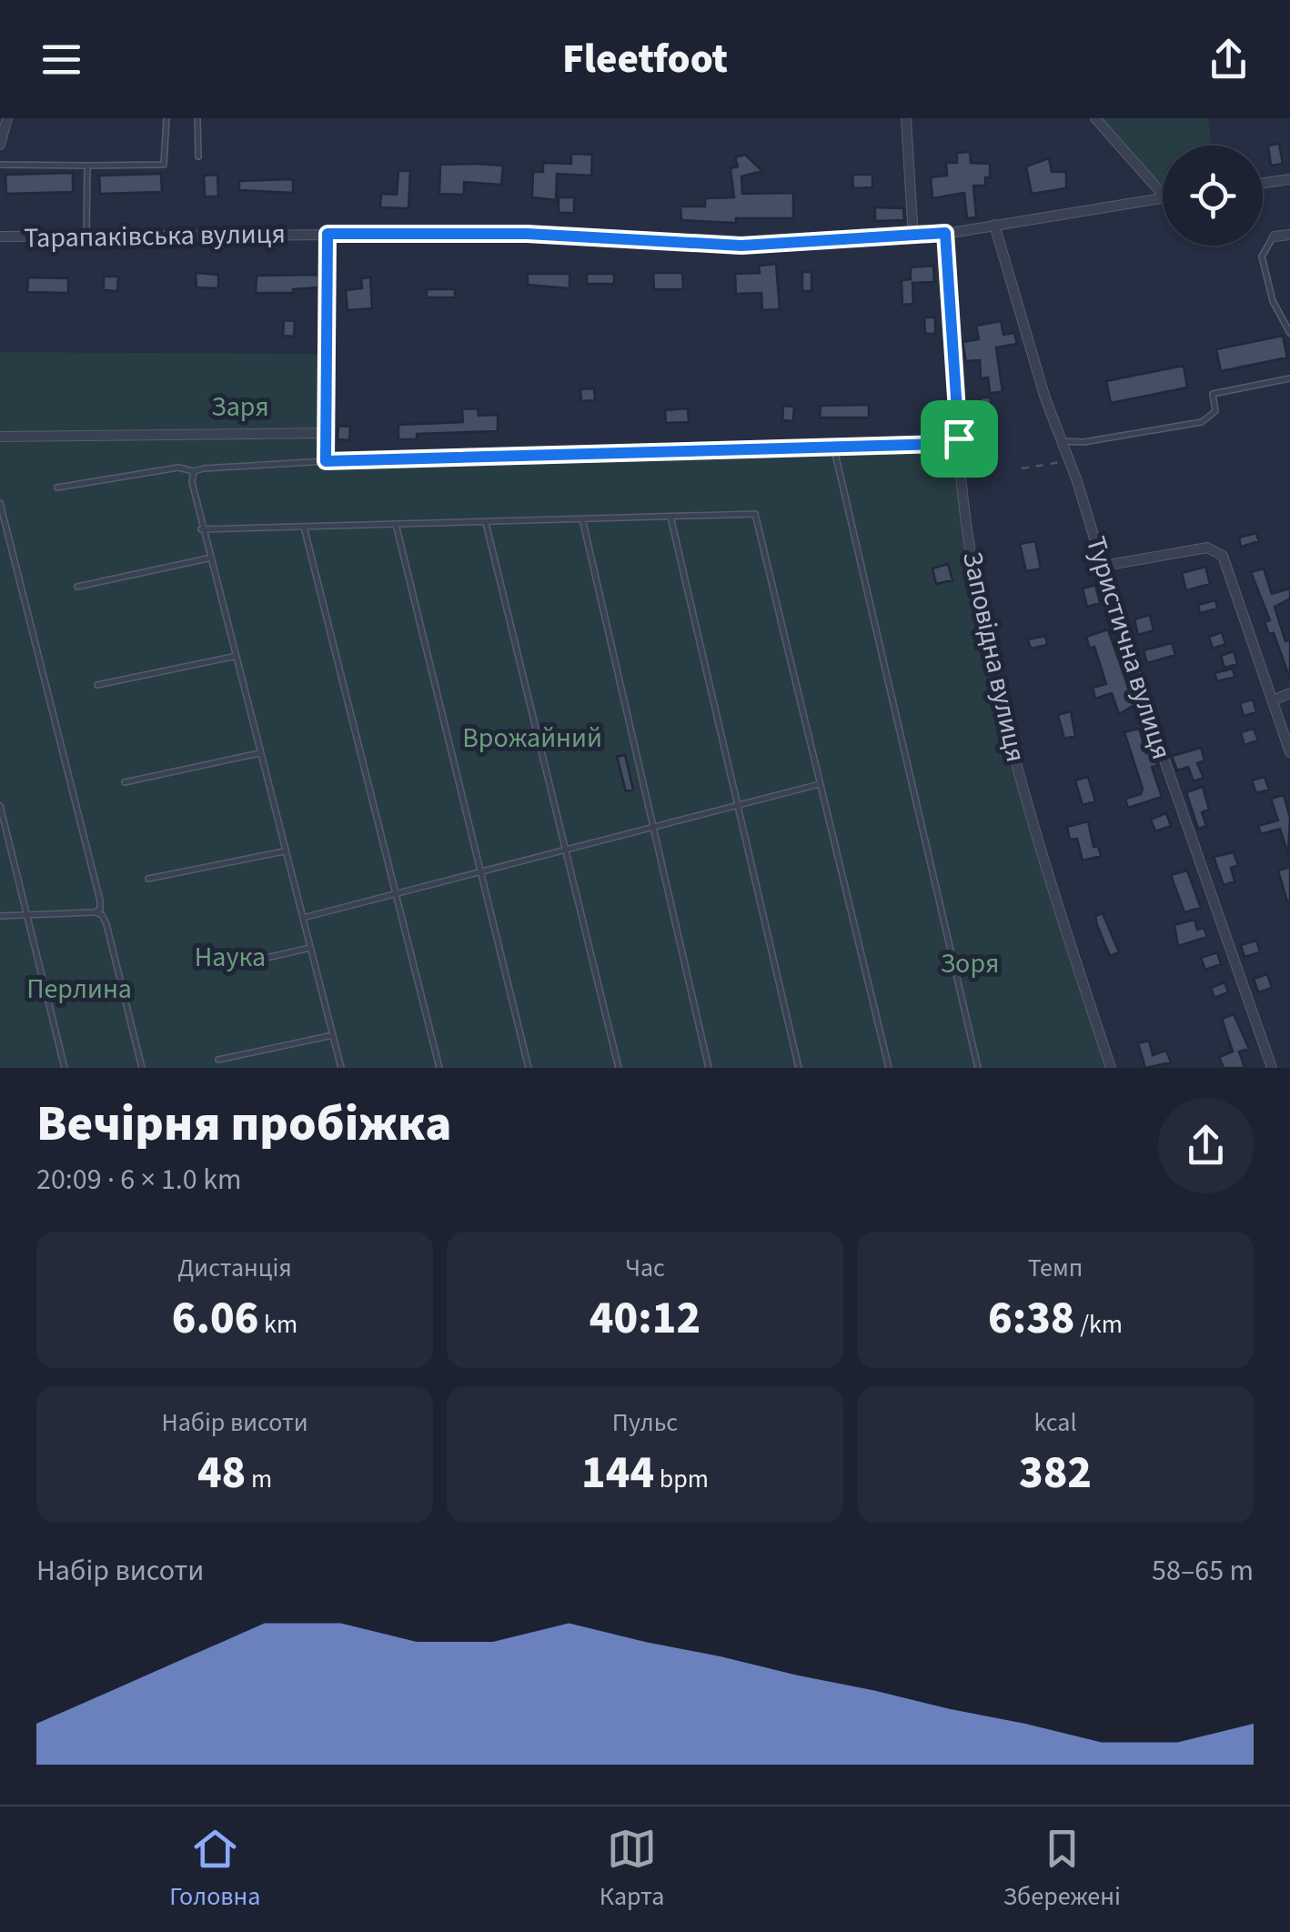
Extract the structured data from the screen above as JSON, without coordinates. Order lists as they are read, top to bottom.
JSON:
{
  "streets": {
    "street": ["Тарапаківська вулиця", "Туристична вулиця", "Заповідна вулиця"]
  },
  "crossings": [
    ["Тарапаківська вулиця", "Туристична вулиця"],
    ["Тарапаківська вулиця", "Заповідна вулиця"]
  ],
  "parks": [
    "Заря",
    "Врожайний",
    "Наука",
    "Зоря",
    "Перлина"
  ],
  "page": {
    "header": "Fleetfoot",
    "heading": ["Вечірня пробіжка", "20:09 · 6 × 1.0 km"],
    "stats": [
      ["Дистанція", "6.06 km"],
      ["Час", "40:12"],
      ["Темп", "6:38 /km"],
      ["Набір висоти", "48 m"],
      ["Пульс", "144 bpm"],
      ["kcal", "382"]
    ],
    "chart": ["Набір висоти", "58–65 m"],
    "tabs": ["Головна", "Карта", "Збережені"]
  }
}
